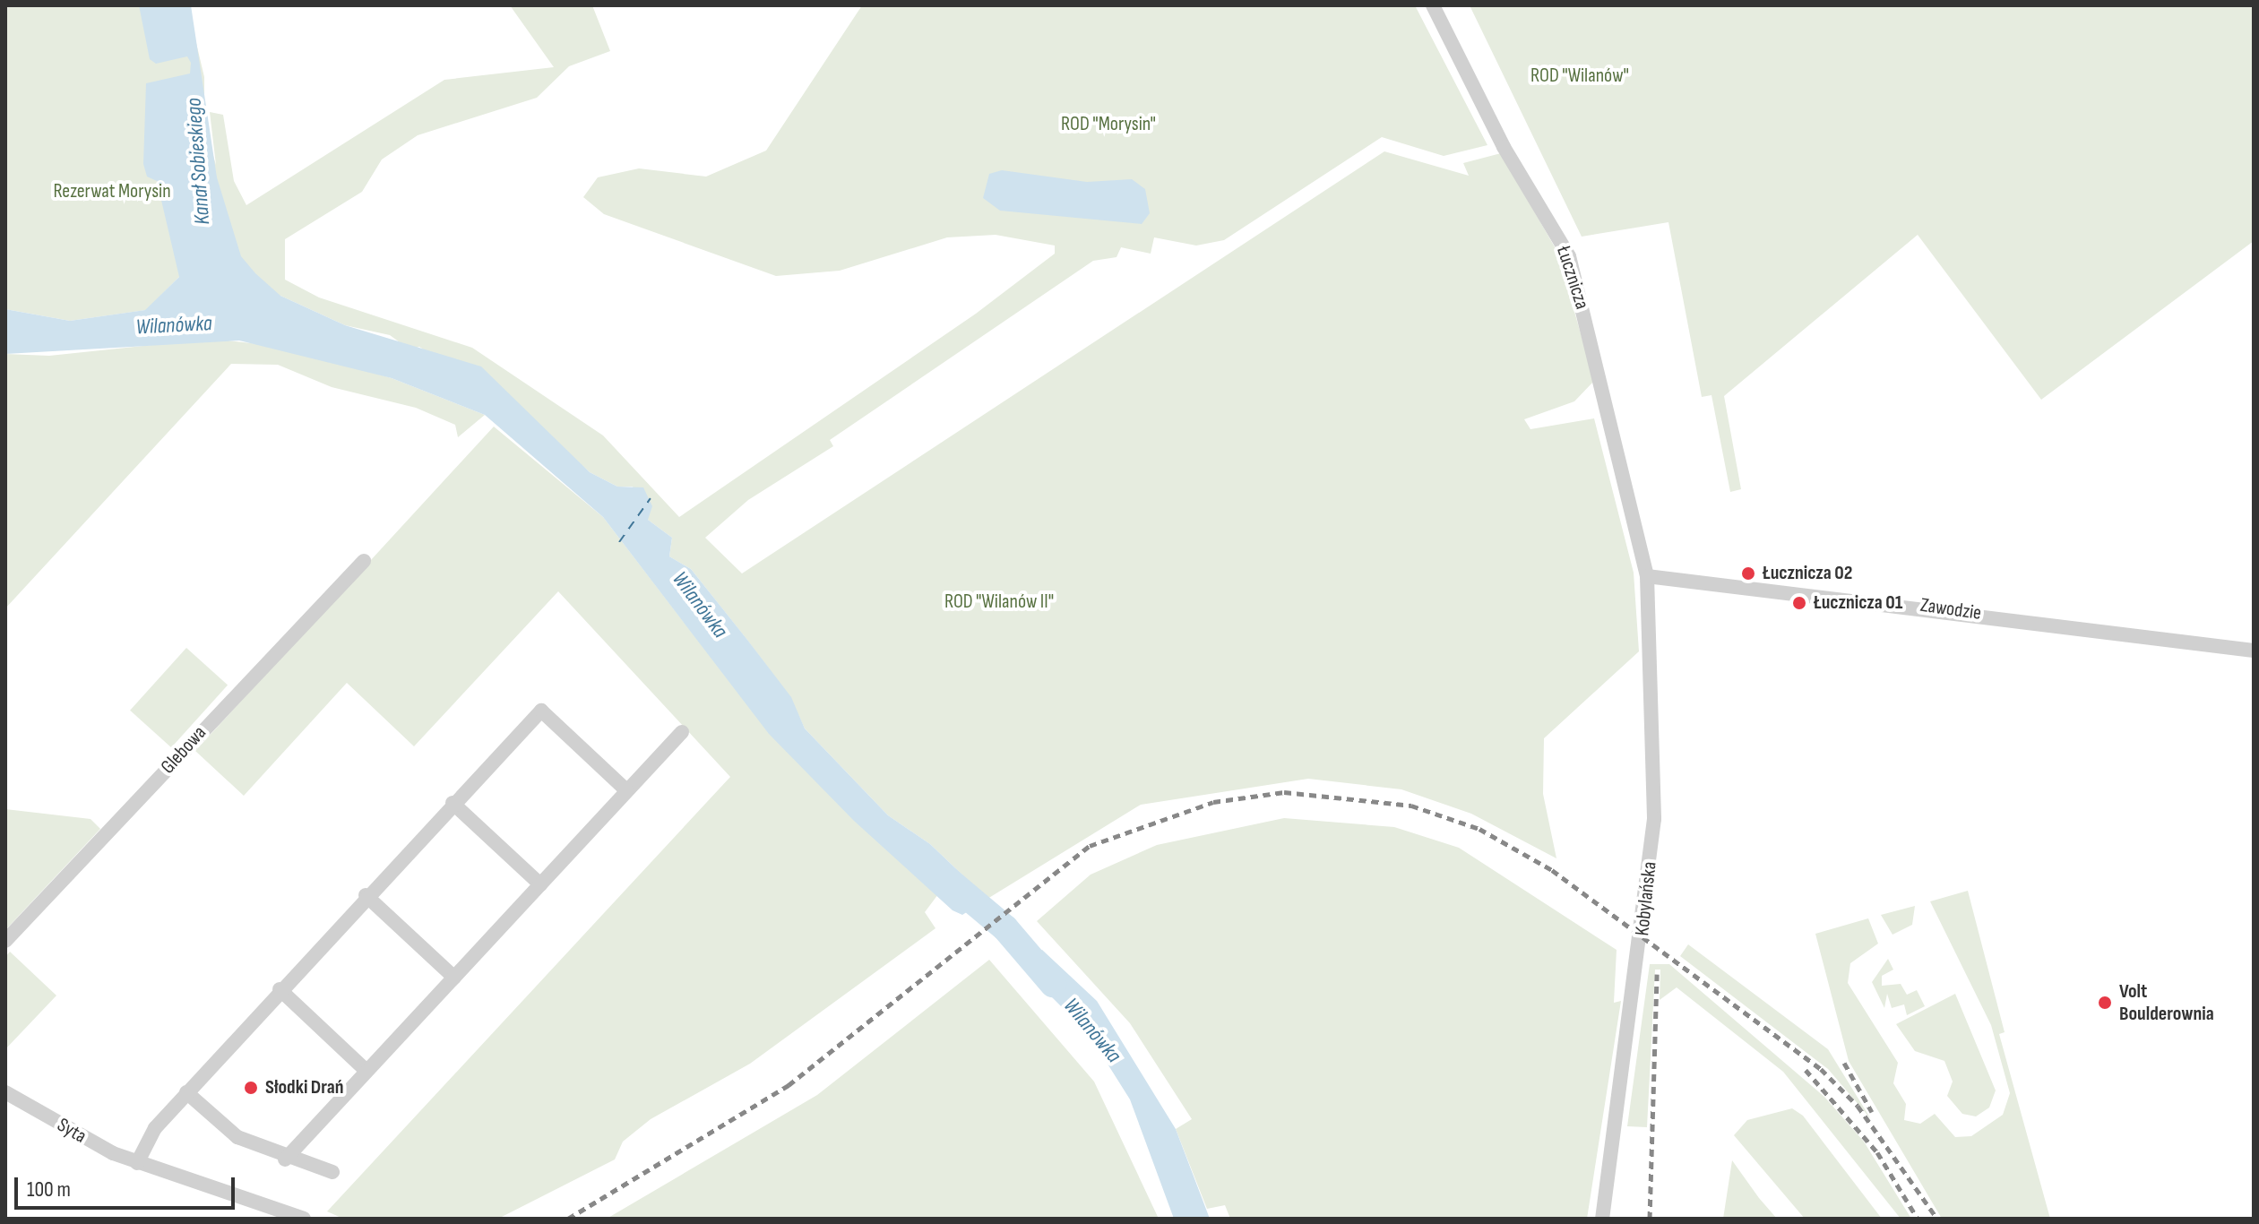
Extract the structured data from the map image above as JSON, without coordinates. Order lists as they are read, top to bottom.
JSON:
{
  "streets": {
    "street": [
      "Łucznicza",
      "Zawodzie",
      "Glebowa",
      "Kobylańska",
      "Syta"
    ]
  },
  "crossings": [
    ["Łucznicza", "Zawodzie"],
    ["Łucznicza", "Kobylańska"],
    ["Zawodzie", "Kobylańska"]
  ],
  "water": ["Kanał Sobieskiego", "Wilanówka"],
  "parks": [
    "ROD \"Wilanów\"",
    "ROD \"Morysin\"",
    "Rezerwat Morysin",
    "ROD \"Wilanów II\""
  ],
  "places": [
    "Łucznicza 02",
    "Łucznicza 01",
    "Volt Boulderownia",
    "Słodki Drań"
  ],
  "scale_bar": "100 m"
}
